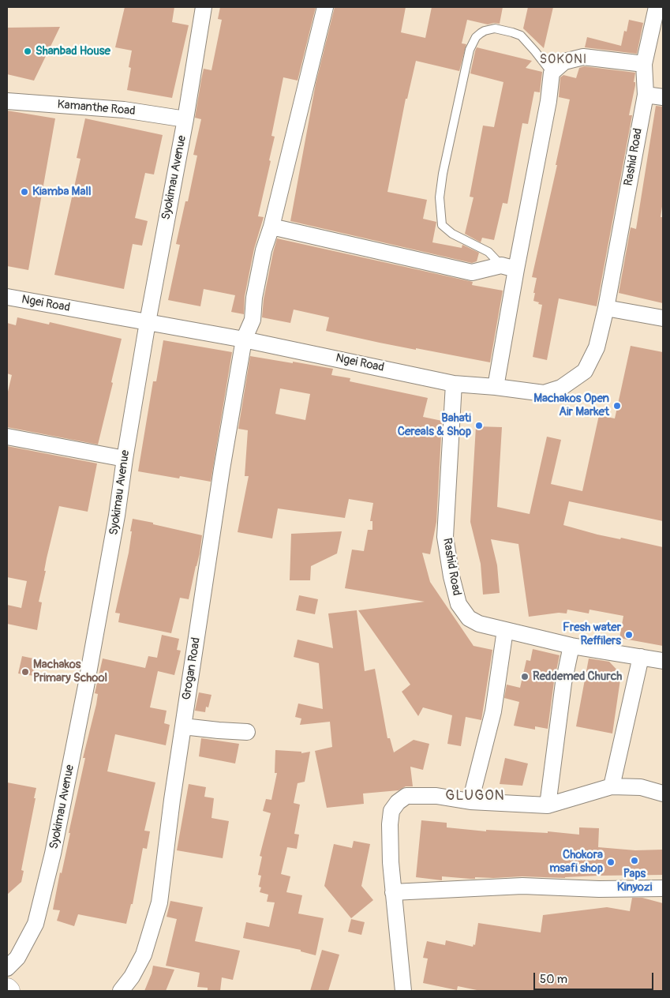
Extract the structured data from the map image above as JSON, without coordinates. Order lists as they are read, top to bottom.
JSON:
{
  "streets": {
    "street": [
      "Kamanthe Road",
      "Rashid Road",
      "Syokimau Avenue",
      "Ngei Road",
      "Grogan Road"
    ]
  },
  "crossings": [
    ["Kamanthe Road", "Syokimau Avenue"],
    ["Rashid Road", "Ngei Road"],
    ["Syokimau Avenue", "Ngei Road"],
    ["Ngei Road", "Grogan Road"]
  ],
  "districts": ["SOKONI", "GLUGON"],
  "places": [
    "Shanbad House",
    "Kiamba Mall",
    "Machakos Open Air Market",
    "Bahati Cereals & Shop",
    "Fresh water Reffilers",
    "Machakos Primary School",
    "Reddemed Church",
    "Paps Kinyozi",
    "Chokora msafi shop"
  ],
  "scale_bar": "50 m"
}
